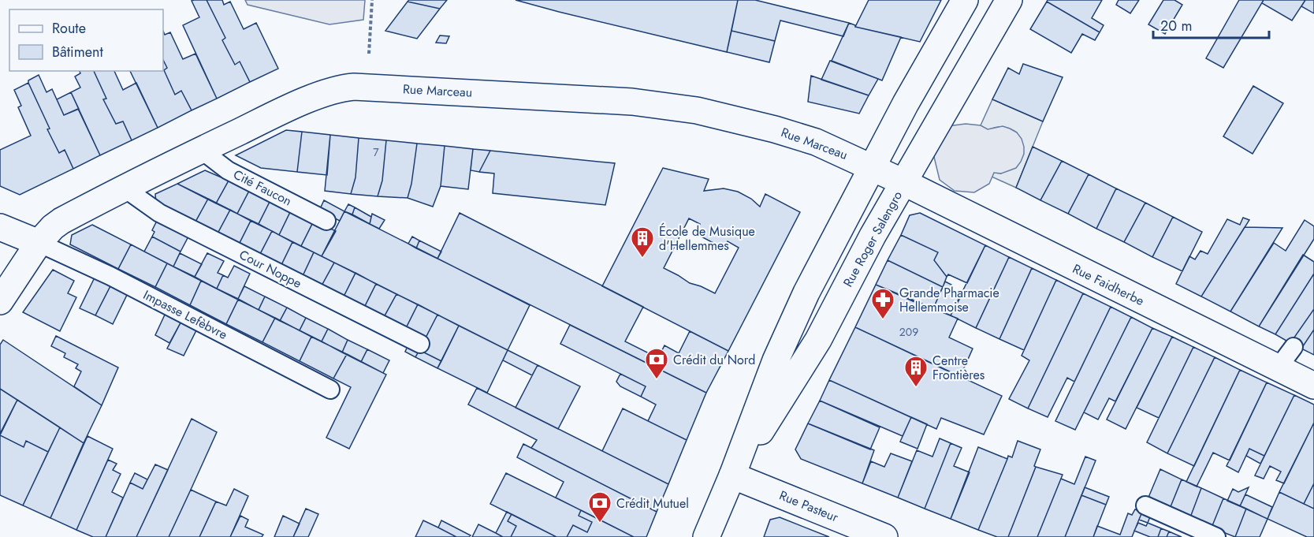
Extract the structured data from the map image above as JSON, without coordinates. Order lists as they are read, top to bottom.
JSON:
{
  "streets": {
    "street": [
      "Rue Marceau",
      "Rue Roger Salengro",
      "Rue Faidherbe",
      "Rue Pasteur"
    ],
    "lane": ["Cité Faucon", "Cour Noppe", "Impasse Lefèbvre"]
  },
  "crossings": [
    ["Rue Marceau", "Cité Faucon"],
    ["Rue Marceau", "Rue Roger Salengro"],
    ["Rue Marceau", "Cour Noppe"],
    ["Rue Marceau", "Rue Faidherbe"],
    ["Rue Marceau", "Impasse Lefèbvre"],
    ["Rue Roger Salengro", "Rue Faidherbe"],
    ["Rue Roger Salengro", "Rue Pasteur"]
  ],
  "places": {
    "building": ["École de Musique d'Hellemmes", "Centre Frontières"],
    "pharmacy": ["Grande Pharmacie Hellemmoise"],
    "bank": ["Crédit du Nord", "Crédit Mutuel"]
  },
  "house_numbers": ["7", "209"],
  "legend": ["Route", "Bâtiment"],
  "scale_bar": "20 m"
}
